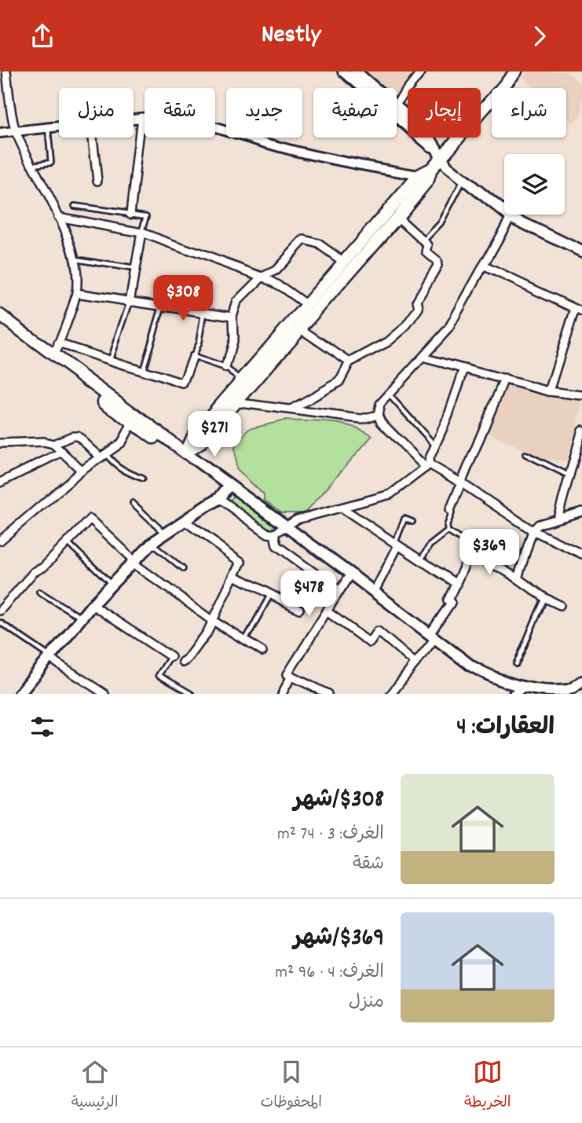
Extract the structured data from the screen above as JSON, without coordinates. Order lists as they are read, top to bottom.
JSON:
{
  "page": {
    "header": "Nestly",
    "chip": [
      "شراء",
      "إيجار",
      "تصفية",
      "جديد",
      "شقة",
      "منزل"
    ],
    "price": [
      "$308",
      "$271",
      "$369",
      "$478"
    ],
    "heading": "العقارات: 4",
    "list": [
      {
        "name": "$308/شهر",
        "note": "الغرف: 3 · 74 m² · شقة"
      },
      {
        "name": "$369/شهر",
        "note": "الغرف: 4 · 96 m² · منزل"
      }
    ],
    "tabs": ["الخريطة", "المحفوظات", "الرئيسية"]
  }
}
